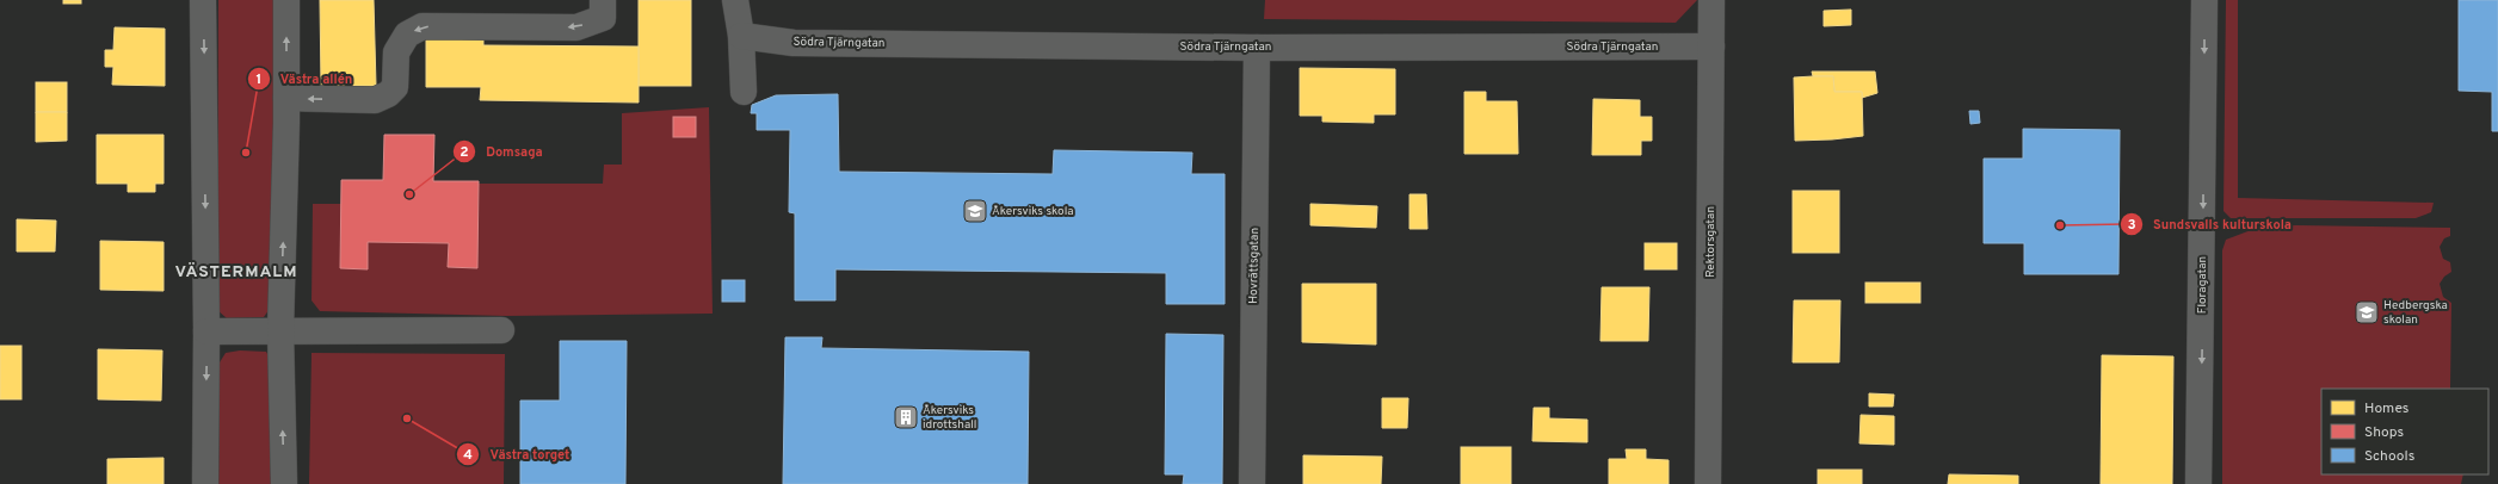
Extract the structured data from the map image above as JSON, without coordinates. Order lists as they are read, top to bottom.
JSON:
{
  "streets": {
    "street": [
      "Södra Tjärngatan",
      "Rektorsgatan",
      "Hovrättsgatan",
      "Floragatan"
    ]
  },
  "crossings": [
    ["Södra Tjärngatan", "Rektorsgatan"],
    ["Södra Tjärngatan", "Hovrättsgatan"]
  ],
  "one_way": ["Floragatan"],
  "districts": ["VÄSTERMALM"],
  "places": {
    "other": [
      "Västra allén",
      "Domsaga",
      "Sundsvalls kulturskola",
      "Västra torget"
    ],
    "school or university": ["Åkersviks skola", "Hedbergska skolan"],
    "building": ["Åkersviks idrottshall"]
  },
  "legend": ["Homes", "Shops", "Schools"]
}
